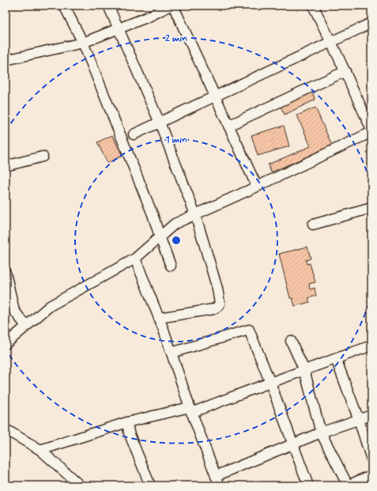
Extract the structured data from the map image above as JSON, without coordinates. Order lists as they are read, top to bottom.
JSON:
{
  "rings": ["2 min", "1 min"]
}
